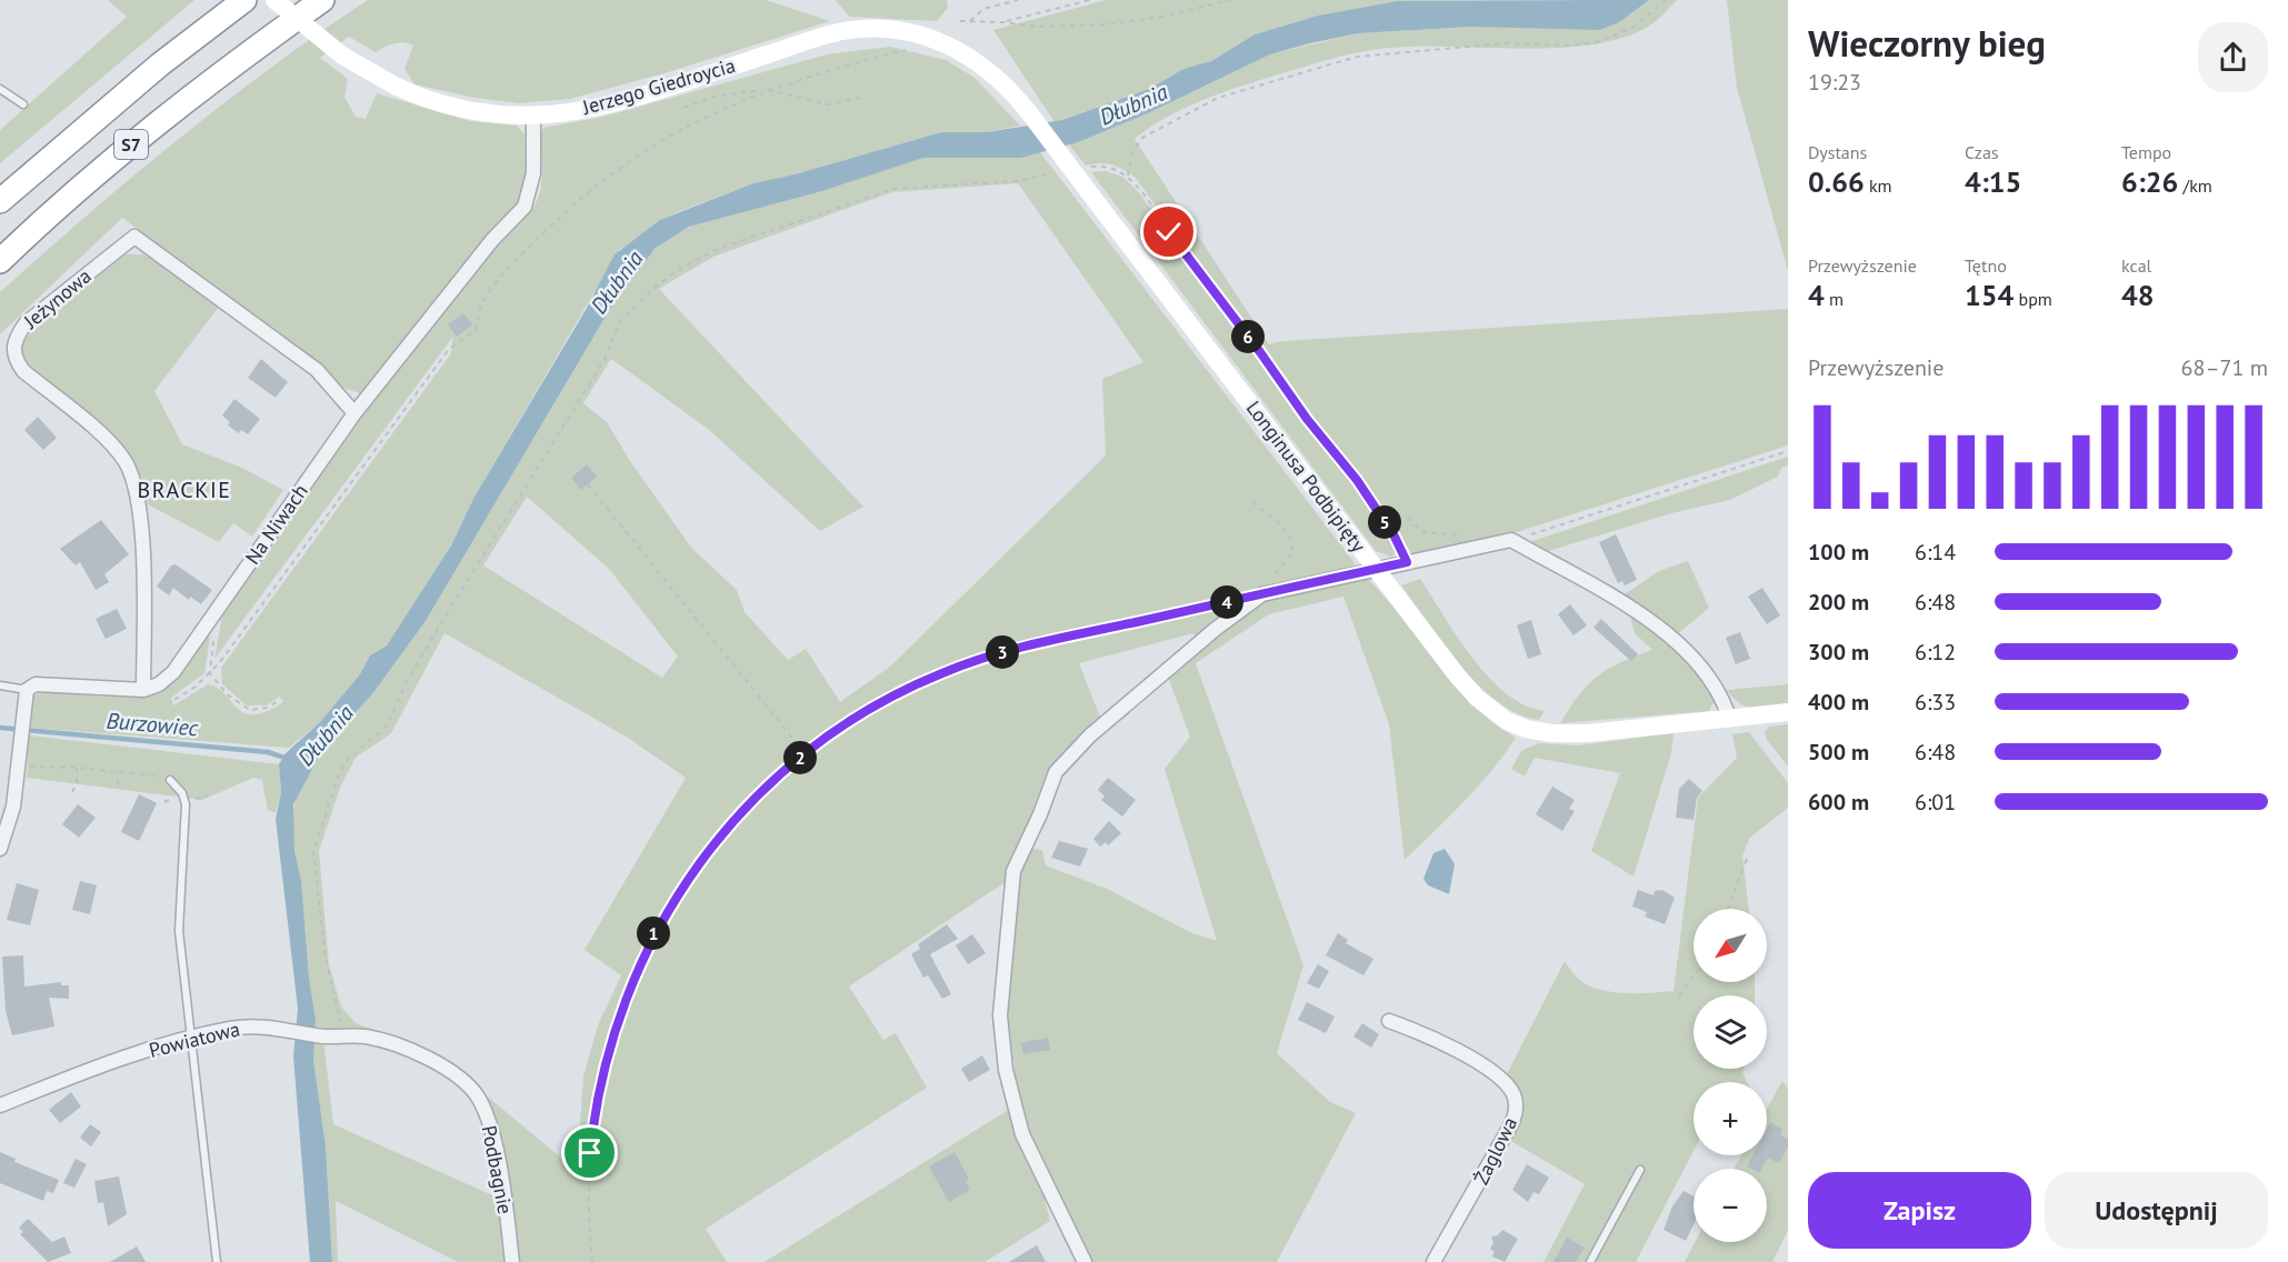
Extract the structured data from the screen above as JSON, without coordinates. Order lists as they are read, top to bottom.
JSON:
{
  "streets": {
    "highway": ["S7"],
    "street": [
      "Jerzego Giedroycia",
      "Jeżynowa",
      "Longinusa Podbipięty",
      "Na Niwach",
      "Powiatowa",
      "Żaglowa",
      "Podbagnie"
    ]
  },
  "crossings": [
    ["Jerzego Giedroycia", "Longinusa Podbipięty"],
    ["Jerzego Giedroycia", "Na Niwach"],
    ["Jeżynowa", "Na Niwach"],
    ["Powiatowa", "Podbagnie"]
  ],
  "districts": ["BRACKIE"],
  "water": ["Dłubnia", "Burzowiec"],
  "north": "bottom left",
  "page": {
    "heading": ["Wieczorny bieg", "19:23"],
    "stats": [
      ["Dystans", "0.66 km"],
      ["Czas", "4:15"],
      ["Tempo", "6:26 /km"],
      ["Przewyższenie", "4 m"],
      ["Tętno", "154 bpm"],
      ["kcal", "48"]
    ],
    "pins": [
      "6",
      "5",
      "4",
      "3",
      "2",
      "1"
    ],
    "chart": ["Przewyższenie", "68–71 m"],
    "list": [
      {
        "name": "100 m",
        "note": "6:14"
      },
      {
        "name": "200 m",
        "note": "6:48"
      },
      {
        "name": "300 m",
        "note": "6:12"
      },
      {
        "name": "400 m",
        "note": "6:33"
      },
      {
        "name": "500 m",
        "note": "6:48"
      },
      {
        "name": "600 m",
        "note": "6:01"
      }
    ],
    "map_buttons": ["+", "−"],
    "buttons": ["Zapisz", "Udostępnij"]
  }
}
